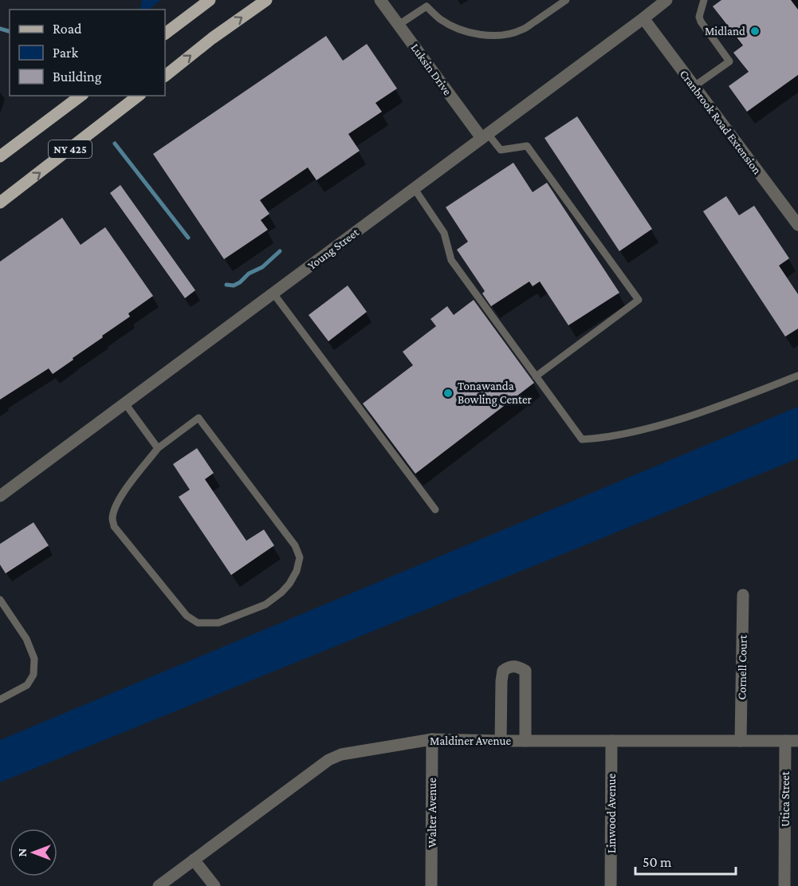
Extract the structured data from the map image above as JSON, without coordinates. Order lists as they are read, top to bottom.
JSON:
{
  "streets": {
    "main road": ["NY 425"],
    "street": [
      "Luksin Drive",
      "Cranbrook Road Extension",
      "Young Street",
      "Cornell Court",
      "Maldiner Avenue",
      "Utica Street",
      "Walter Avenue",
      "Linwood Avenue"
    ]
  },
  "crossings": [
    ["Luksin Drive", "Young Street"],
    ["Cranbrook Road Extension", "Young Street"],
    ["Cornell Court", "Maldiner Avenue"],
    ["Maldiner Avenue", "Utica Street"],
    ["Maldiner Avenue", "Walter Avenue"],
    ["Maldiner Avenue", "Linwood Avenue"]
  ],
  "places": ["Midland", "Tonawanda Bowling Center"],
  "legend": ["Road", "Park", "Building"],
  "scale_bar": "50 m",
  "north": "left"
}
